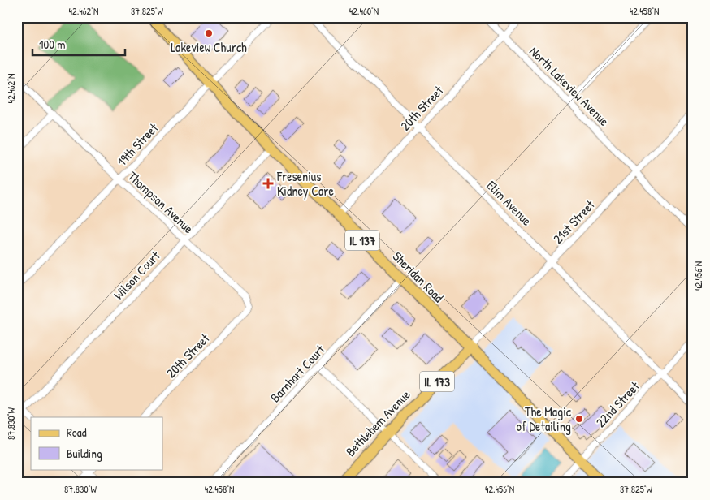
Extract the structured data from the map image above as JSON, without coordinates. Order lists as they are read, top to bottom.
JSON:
{
  "streets": {
    "main road": [
      "IL 137",
      "Sheridan Road",
      "IL 173",
      "Bethlehem Avenue"
    ],
    "street": [
      "North Lakeview Avenue",
      "20th Street",
      "19th Street",
      "Thompson Avenue",
      "Elim Avenue",
      "21st Street",
      "Wilson Court",
      "Barnhart Court",
      "22nd Street"
    ]
  },
  "crossings": [
    ["North Lakeview Avenue", "20th Street"],
    ["North Lakeview Avenue", "21st Street"],
    ["20th Street", "Thompson Avenue"],
    ["20th Street", "Elim Avenue"],
    ["20th Street", "Sheridan Road"],
    ["19th Street", "Thompson Avenue"],
    ["19th Street", "Sheridan Road"],
    ["Thompson Avenue", "Wilson Court"],
    ["Elim Avenue", "21st Street"],
    ["Elim Avenue", "22nd Street"],
    ["21st Street", "Sheridan Road"],
    ["21st Street", "Bethlehem Avenue"],
    ["Wilson Court", "Sheridan Road"],
    ["Sheridan Road", "Barnhart Court"],
    ["Sheridan Road", "22nd Street"],
    ["Sheridan Road", "Bethlehem Avenue"]
  ],
  "places": {
    "other": ["Lakeview Church", "The Magic of Detailing"],
    "health": ["Fresenius Kidney Care"]
  },
  "legend": ["Road", "Building"],
  "scale_bar": "100 m",
  "coordinates": [
    "42.462°N",
    "87.825°W",
    "42.460°N",
    "42.458°N",
    "42.456°N",
    "87.830°W"
  ]
}
